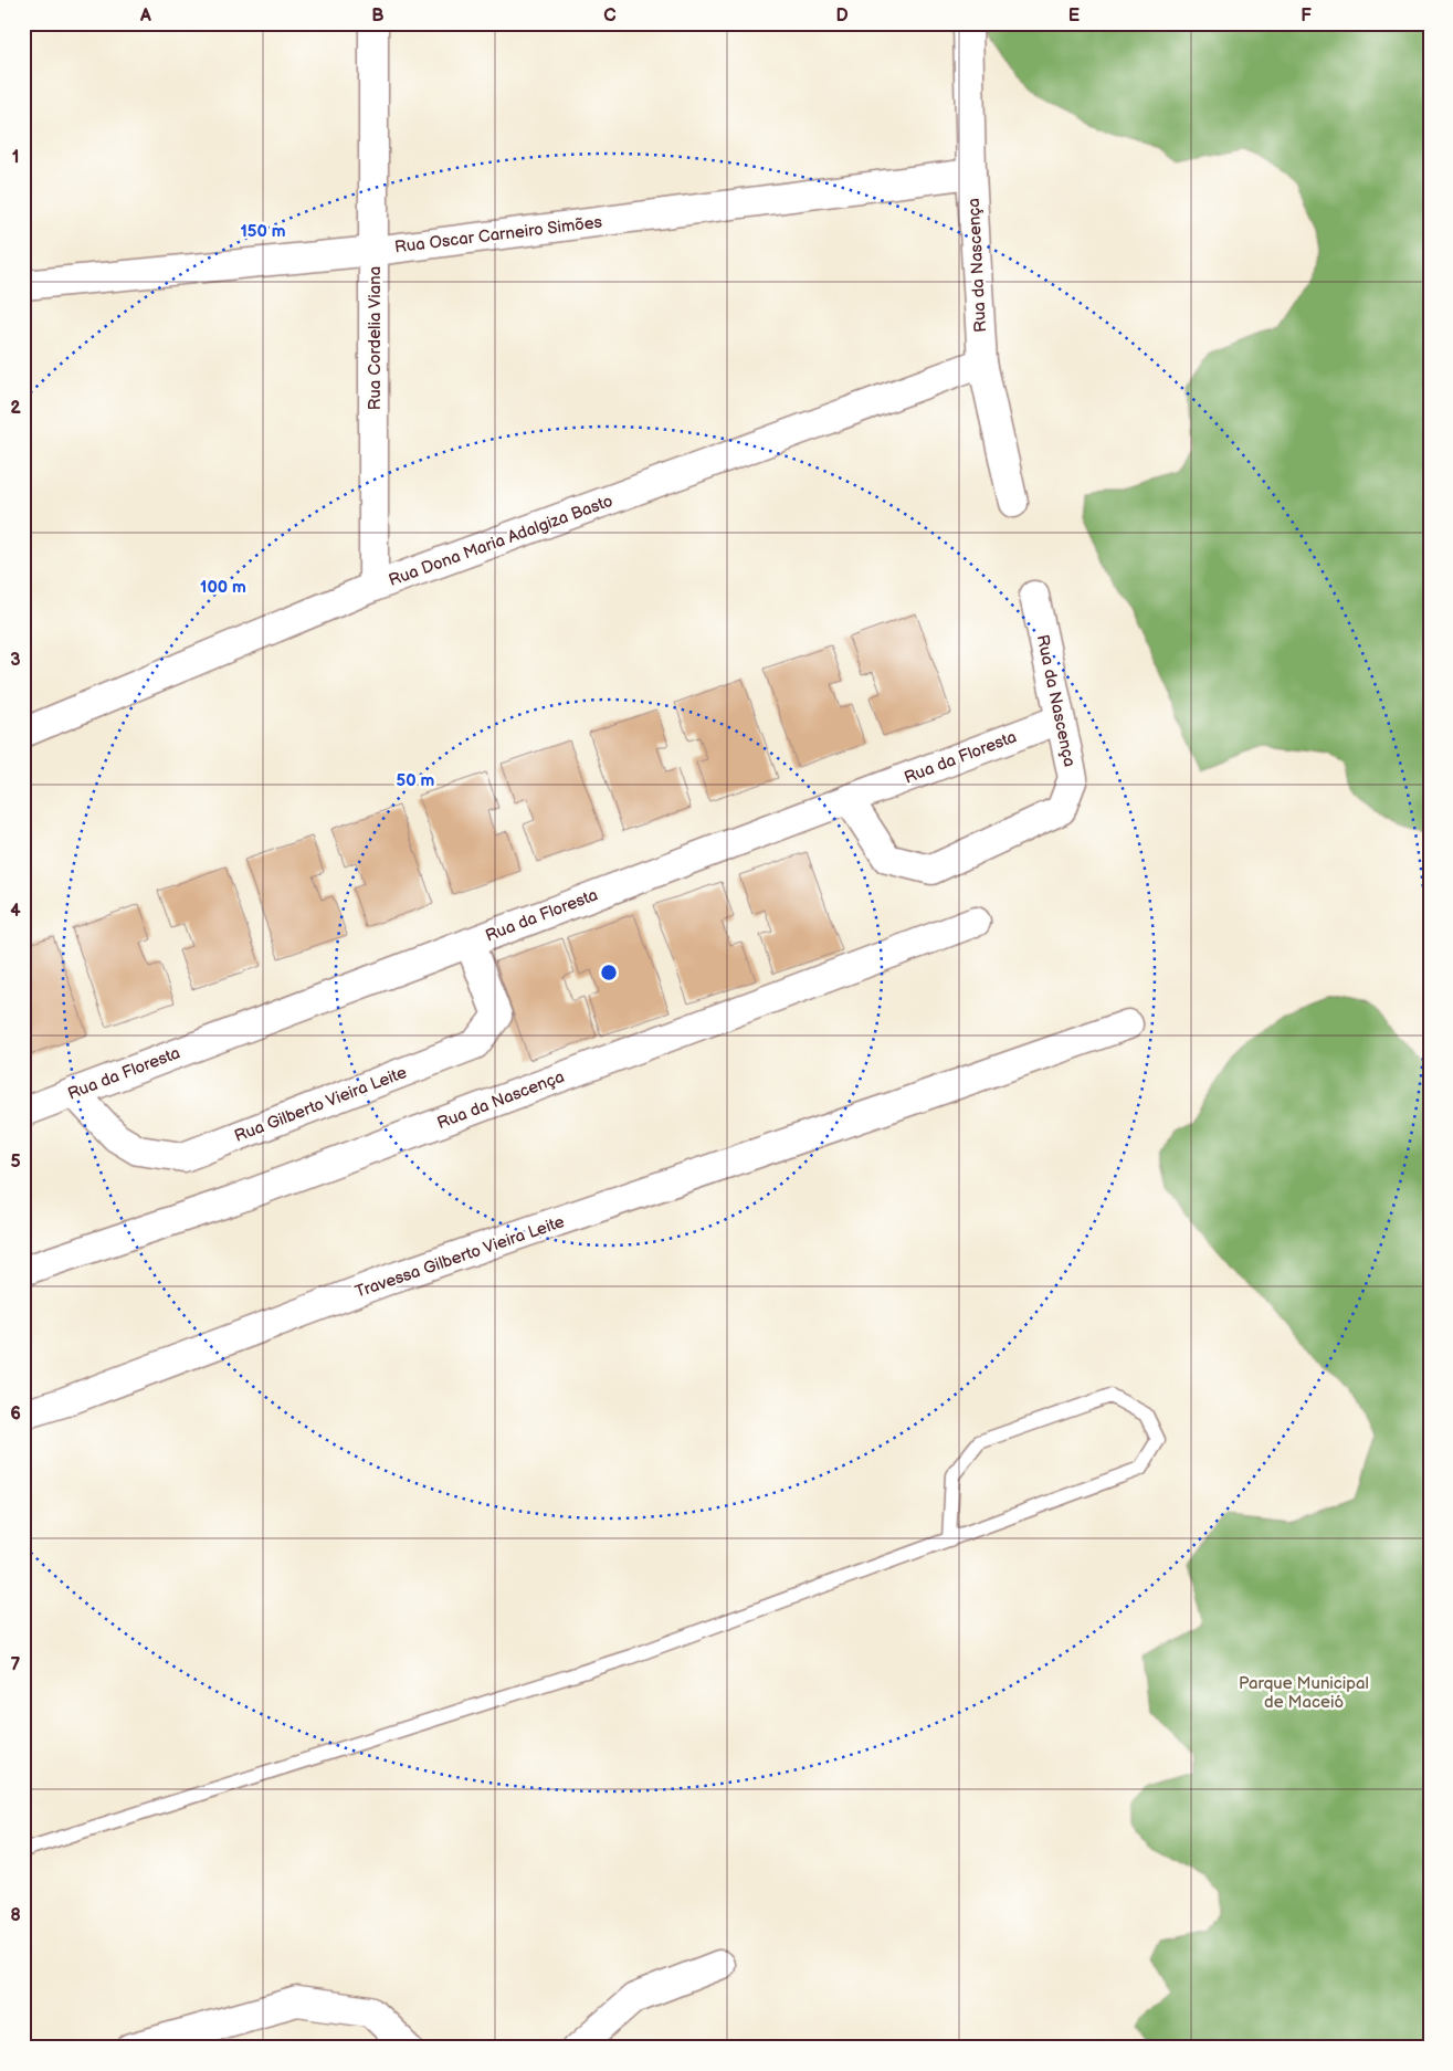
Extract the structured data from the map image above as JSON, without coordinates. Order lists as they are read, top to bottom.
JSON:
{
  "streets": {
    "street": [
      "Rua Oscar Carneiro Simões",
      "Rua da Nascença",
      "Rua Cordelia Viana",
      "Rua Dona Maria Adalgiza Basto",
      "Rua da Floresta",
      "Rua Gilberto Vieira Leite",
      "Travessa Gilberto Vieira Leite"
    ]
  },
  "crossings": [
    ["Rua Oscar Carneiro Simões", "Rua da Nascença"],
    ["Rua Oscar Carneiro Simões", "Rua Cordelia Viana"],
    ["Rua da Nascença", "Rua Dona Maria Adalgiza Basto"],
    ["Rua da Nascença", "Rua da Floresta"],
    ["Rua Cordelia Viana", "Rua Dona Maria Adalgiza Basto"],
    ["Rua da Floresta", "Rua Gilberto Vieira Leite"]
  ],
  "parks": ["Parque Municipal de Maceió"],
  "grid": {
    "columns": [
      "A",
      "B",
      "C",
      "D",
      "E",
      "F"
    ],
    "rows": [
      "1",
      "2",
      "3",
      "4",
      "5",
      "6",
      "7",
      "8"
    ]
  },
  "rings": ["150 m", "100 m", "50 m"]
}
